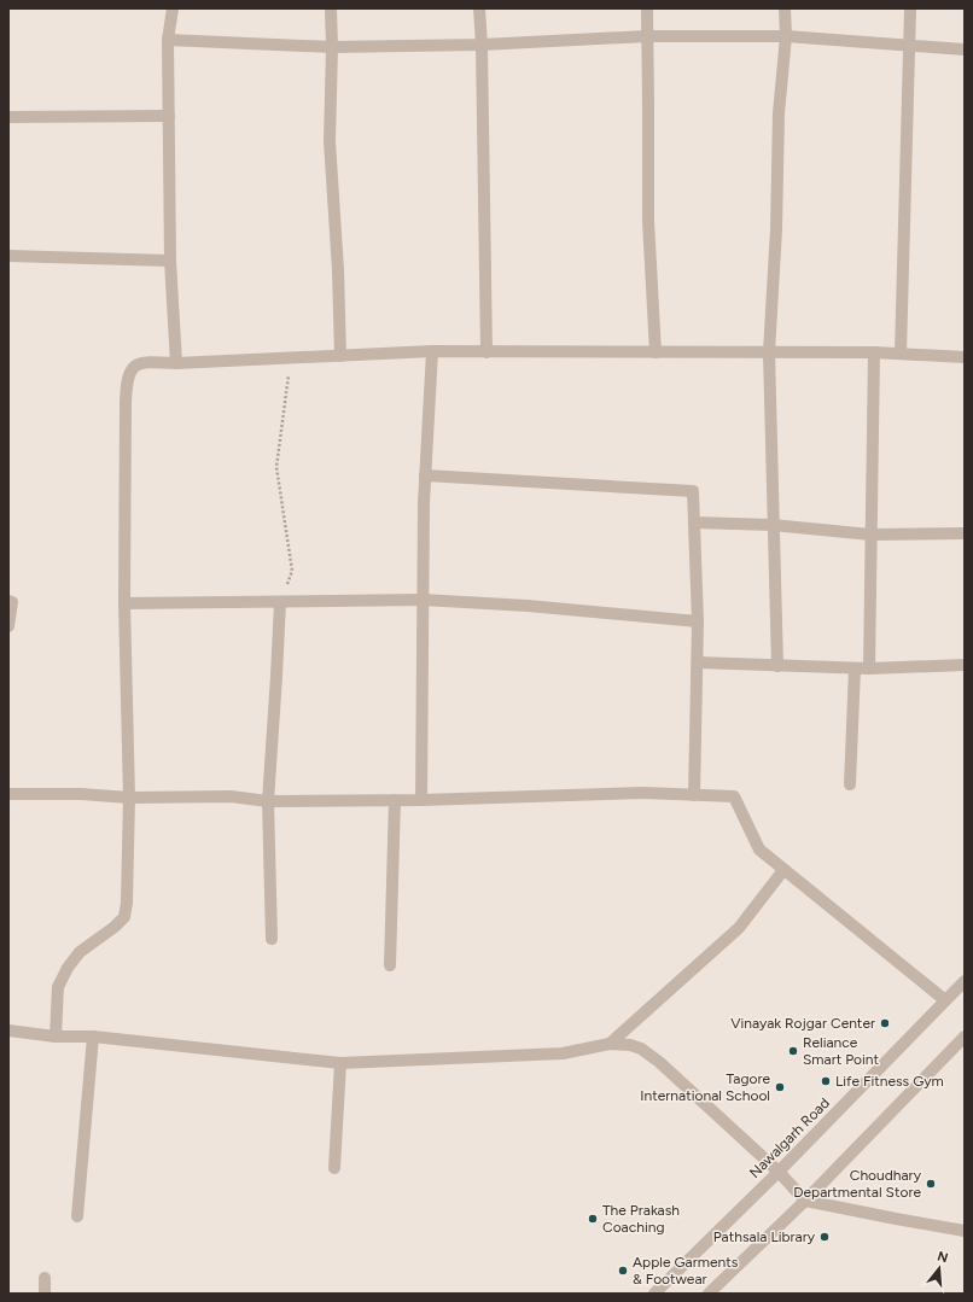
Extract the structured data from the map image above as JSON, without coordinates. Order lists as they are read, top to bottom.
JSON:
{
  "streets": {
    "street": ["Nawalgarh Road"]
  },
  "places": [
    "Vinayak Rojgar Center",
    "Reliance Smart Point",
    "Life Fitness Gym",
    "Tagore International School",
    "Choudhary Departmental Store",
    "The Prakash Coaching",
    "Pathsala Library",
    "Apple Garments & Footwear"
  ],
  "north": "top"
}
